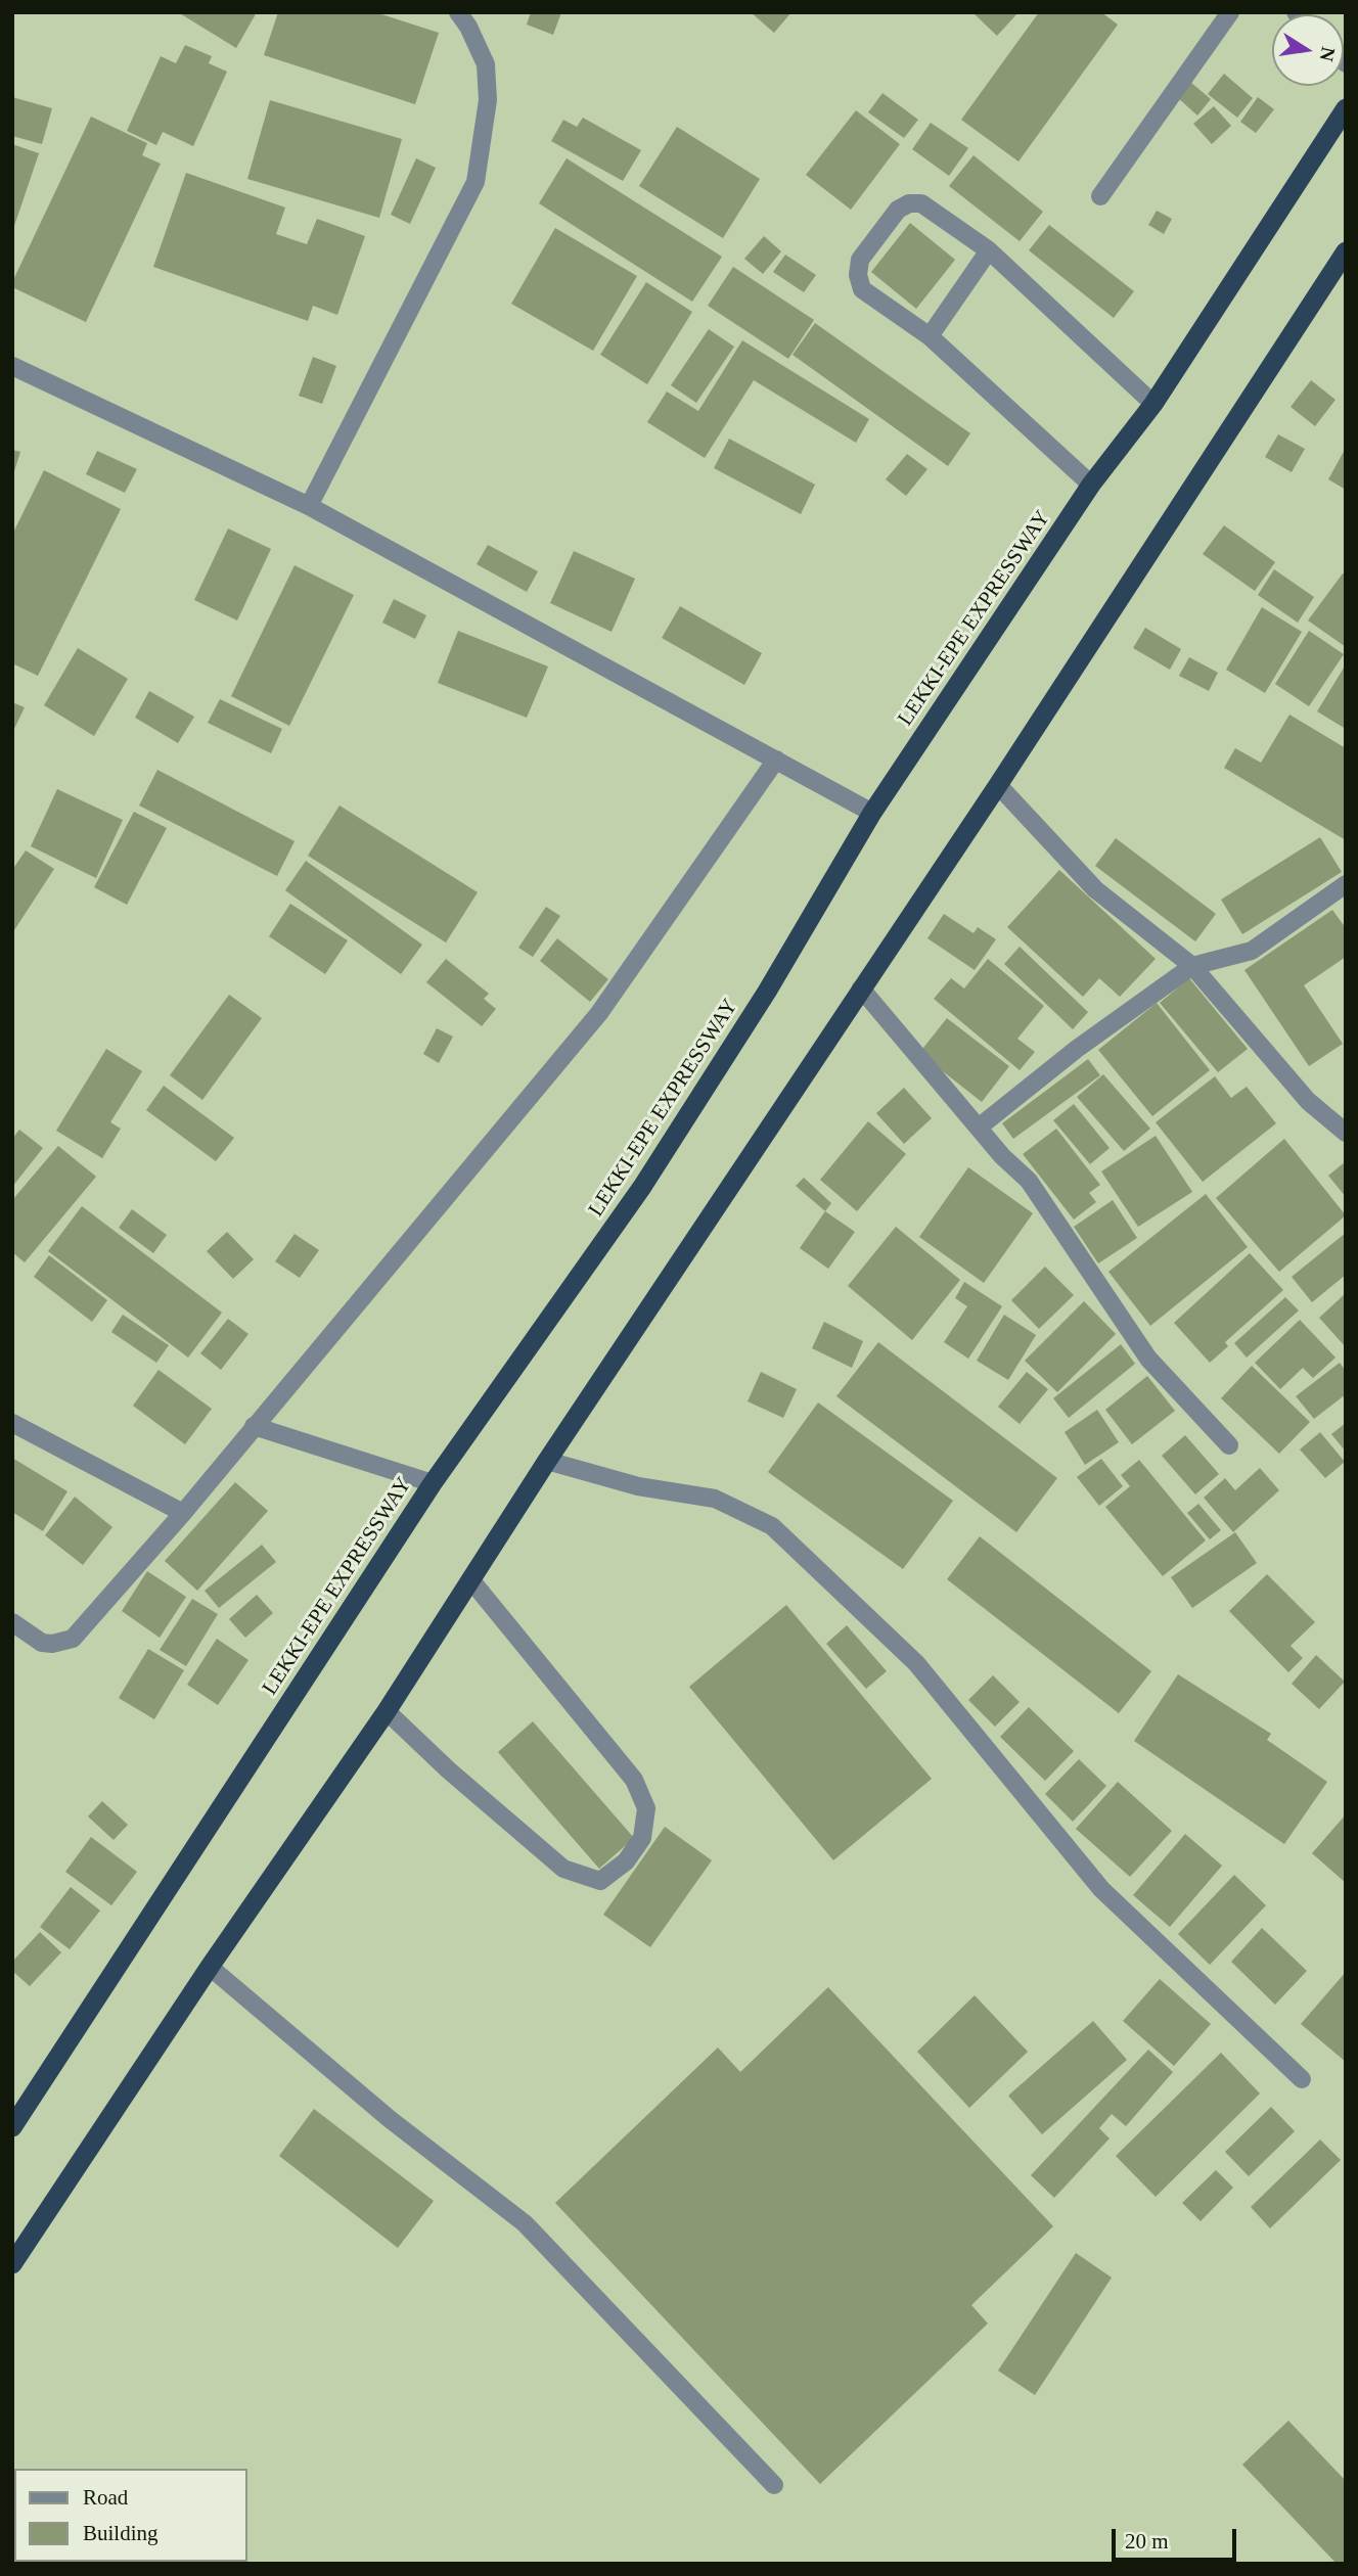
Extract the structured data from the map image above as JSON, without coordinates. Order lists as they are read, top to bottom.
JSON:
{
  "streets": {
    "highway": ["LEKKI-EPE EXPRESSWAY"]
  },
  "legend": ["Road", "Building"],
  "scale_bar": "20 m",
  "north": "right"
}
